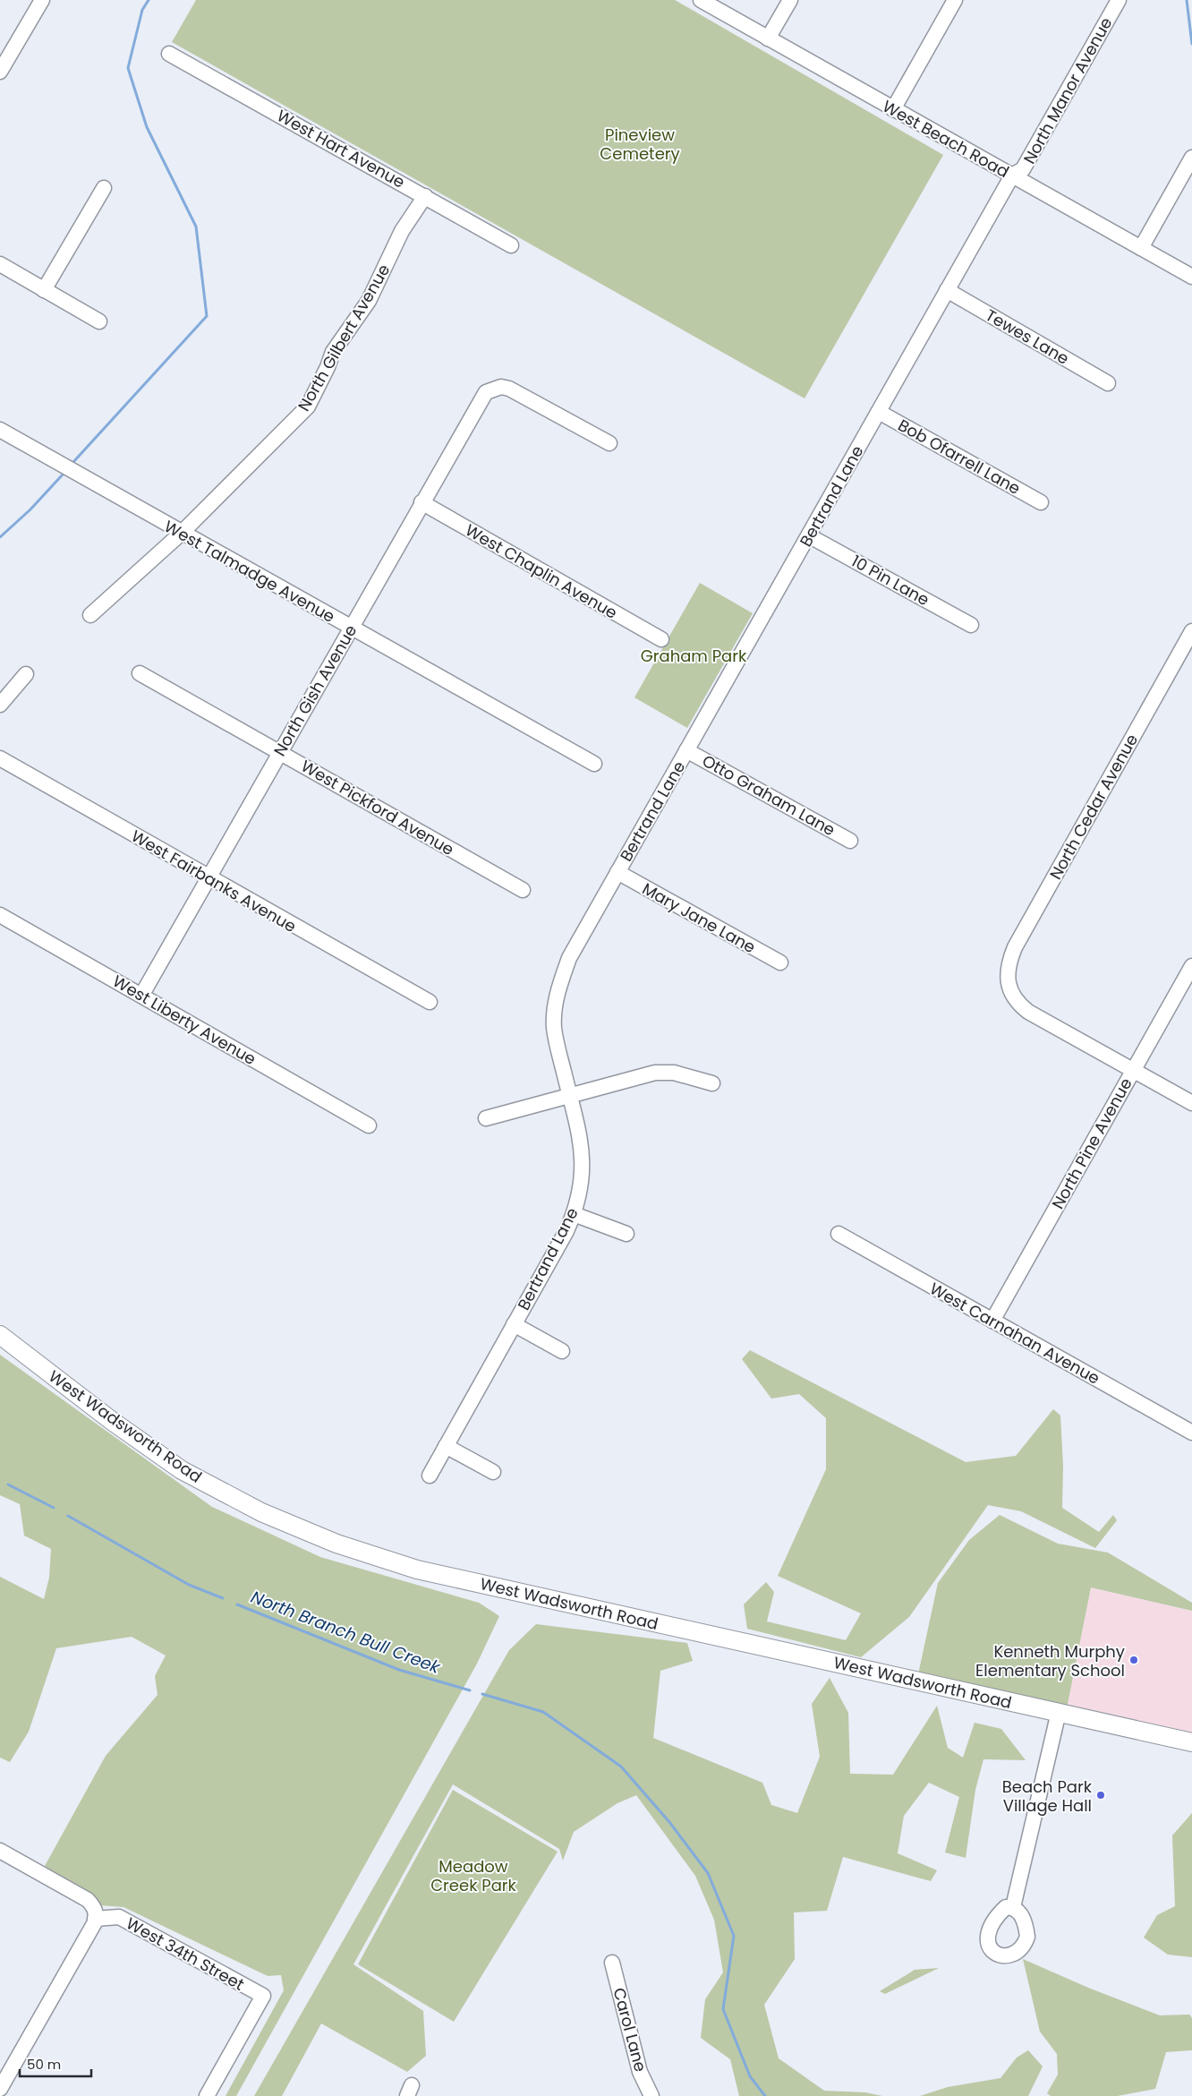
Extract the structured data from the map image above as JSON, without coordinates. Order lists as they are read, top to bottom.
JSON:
{
  "streets": {
    "main road": ["West Wadsworth Road"],
    "street": [
      "North Manor Avenue",
      "West Beach Road",
      "West Hart Avenue",
      "Tewes Lane",
      "North Gilbert Avenue",
      "Bob Ofarrell Lane",
      "Bertrand Lane",
      "West Talmadge Avenue",
      "West Chaplin Avenue",
      "10 Pin Lane",
      "North Gish Avenue",
      "Otto Graham Lane",
      "North Cedar Avenue",
      "West Pickford Avenue",
      "West Fairbanks Avenue",
      "Mary Jane Lane",
      "West Liberty Avenue",
      "North Pine Avenue",
      "West Carnahan Avenue",
      "West 34th Street",
      "Carol Lane"
    ]
  },
  "crossings": [
    ["North Manor Avenue", "West Beach Road"],
    ["North Manor Avenue", "Bertrand Lane"],
    ["West Beach Road", "Bertrand Lane"],
    ["West Hart Avenue", "North Gilbert Avenue"],
    ["Tewes Lane", "Bertrand Lane"],
    ["North Gilbert Avenue", "West Talmadge Avenue"],
    ["Bob Ofarrell Lane", "Bertrand Lane"],
    ["Bertrand Lane", "10 Pin Lane"],
    ["Bertrand Lane", "Otto Graham Lane"],
    ["Bertrand Lane", "Mary Jane Lane"],
    ["West Talmadge Avenue", "North Gish Avenue"],
    ["West Chaplin Avenue", "North Gish Avenue"],
    ["North Gish Avenue", "West Pickford Avenue"],
    ["North Gish Avenue", "West Fairbanks Avenue"],
    ["North Gish Avenue", "West Liberty Avenue"],
    ["North Cedar Avenue", "North Pine Avenue"],
    ["North Pine Avenue", "West Carnahan Avenue"]
  ],
  "water": ["North Branch Bull Creek"],
  "parks": ["Pineview Cemetery", "Graham Park", "Meadow Creek Park"],
  "places": ["Kenneth Murphy Elementary School", "Beach Park Village Hall"],
  "scale_bar": "50 m"
}
